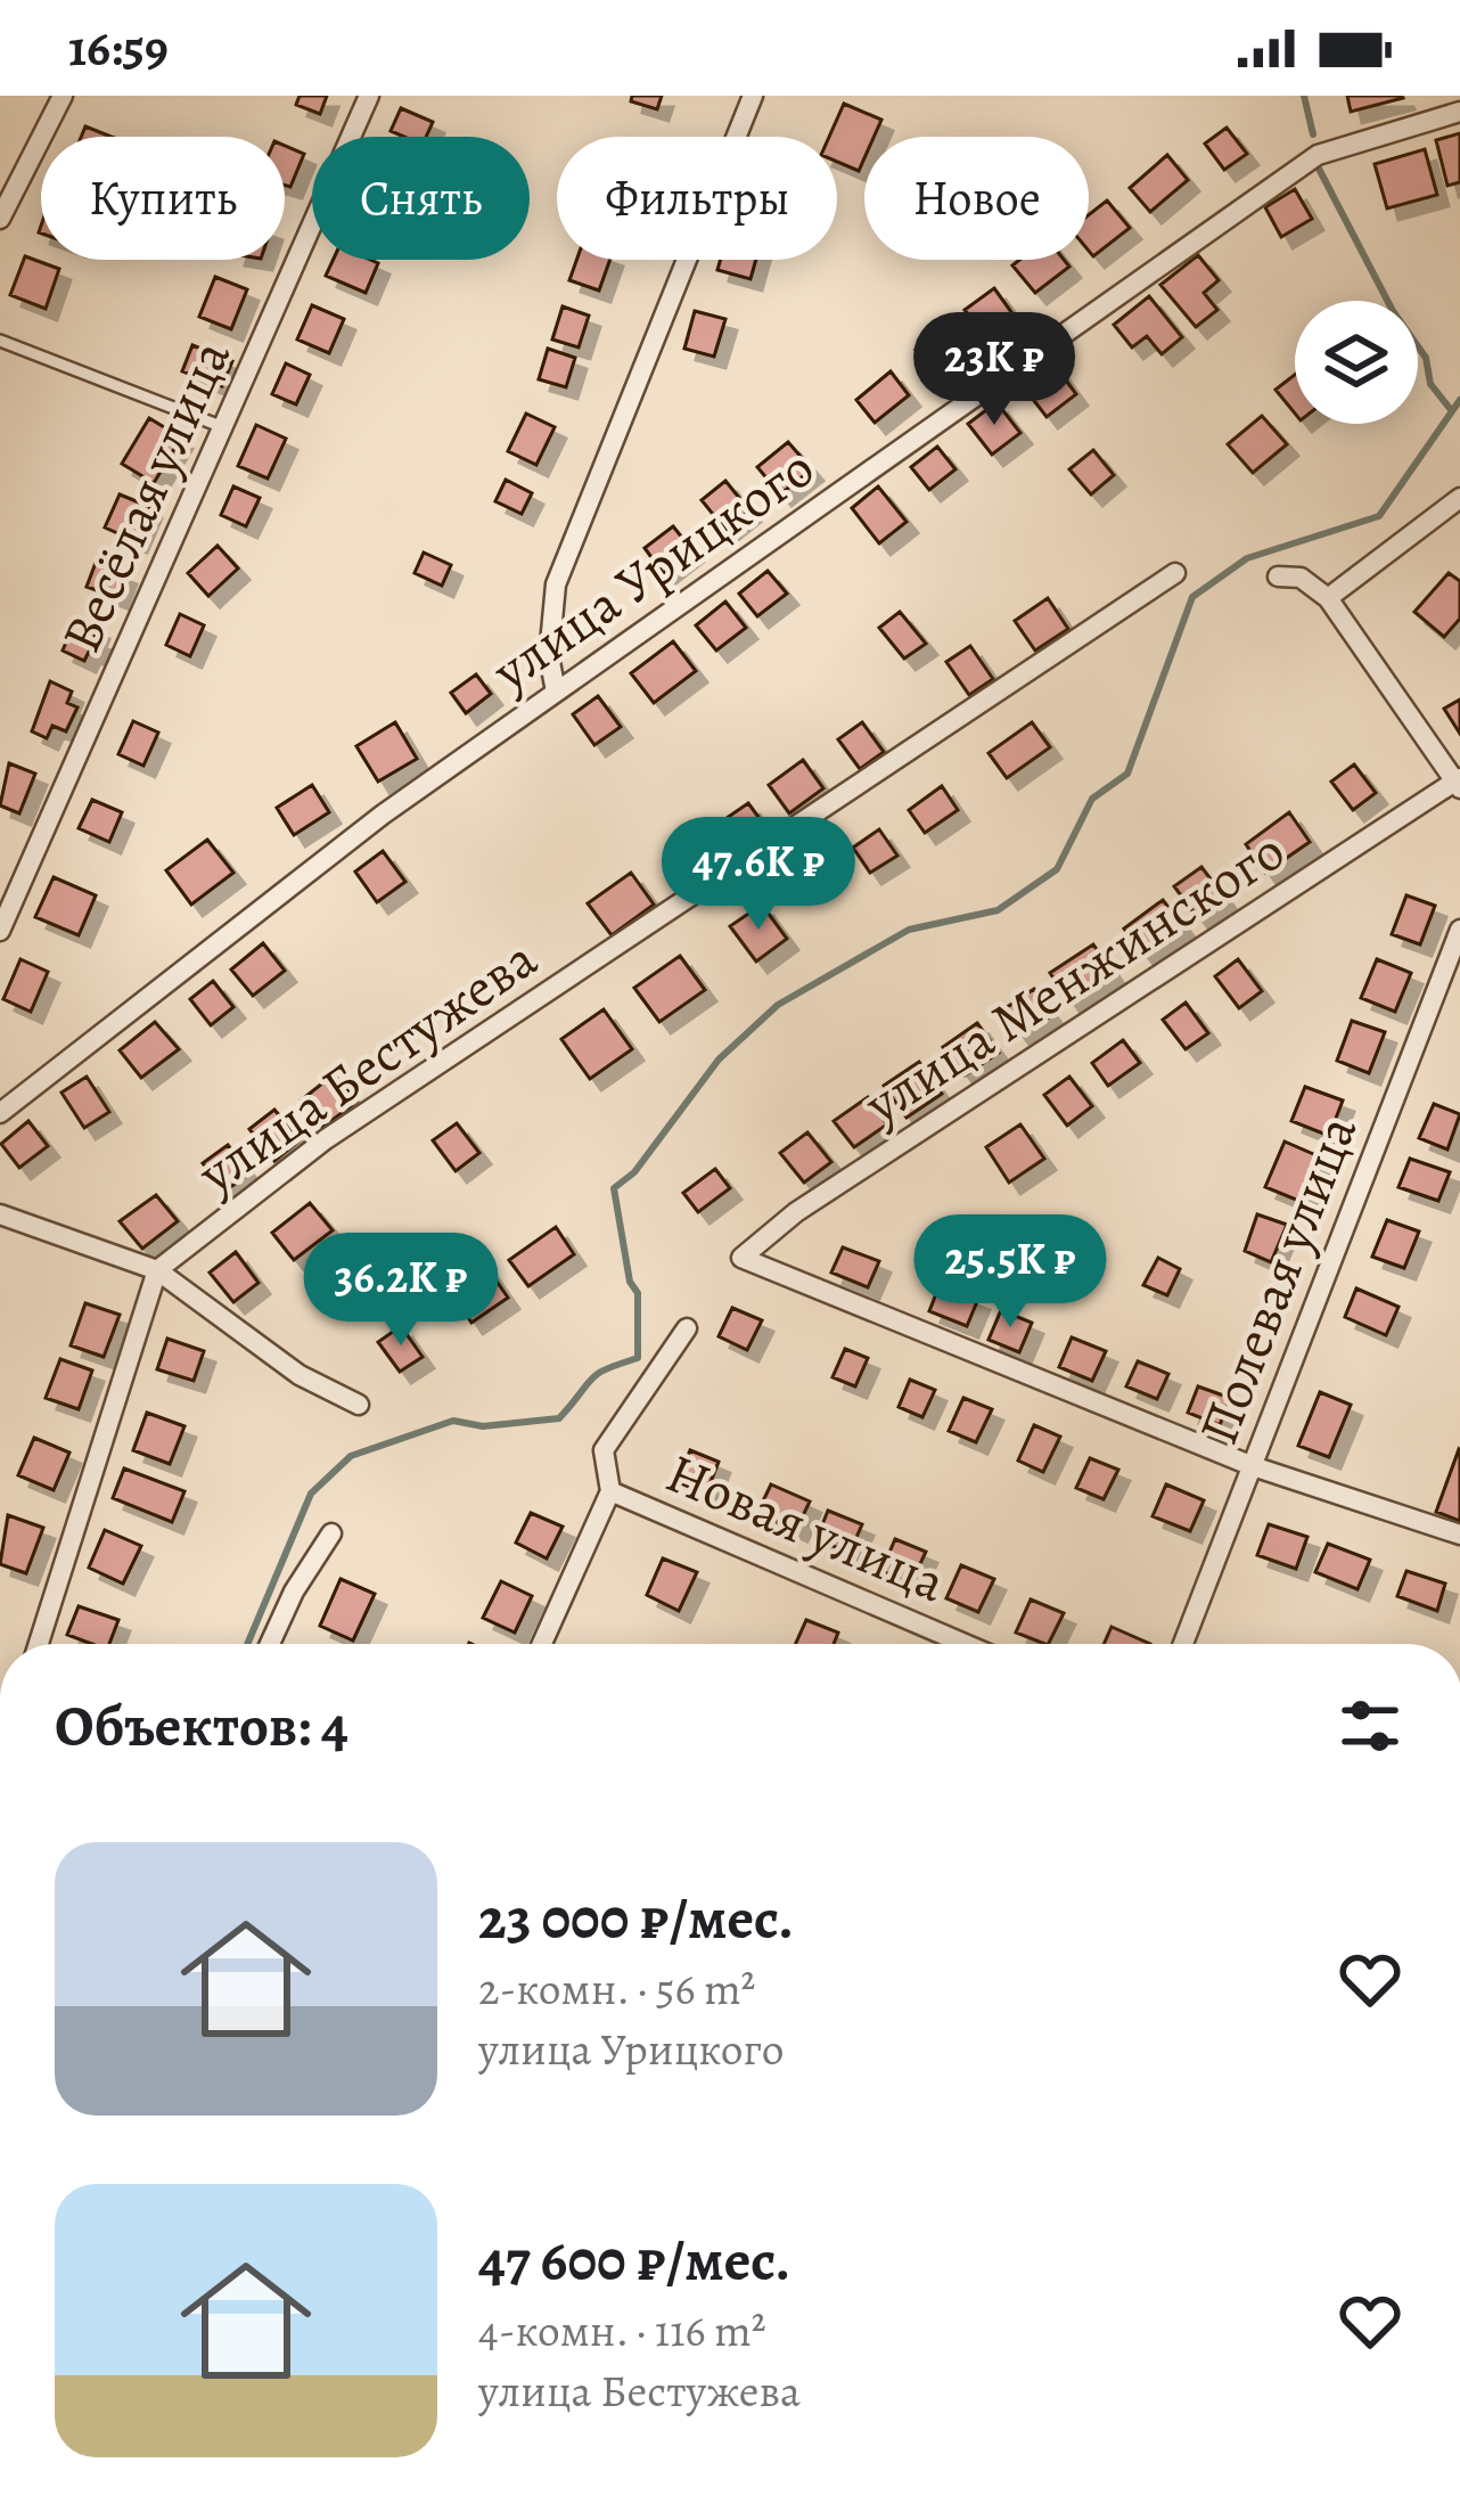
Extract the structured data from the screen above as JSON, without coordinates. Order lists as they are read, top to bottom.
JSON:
{
  "streets": {
    "street": [
      "Весёлая улица",
      "улица Урицкого",
      "улица Менжинского",
      "улица Бестужева",
      "Полевая улица",
      "Новая улица"
    ]
  },
  "crossings": [
    ["улица Менжинского", "Полевая улица"]
  ],
  "page": {
    "status": "16:59",
    "chip": [
      "Купить",
      "Снять",
      "Фильтры",
      "Новое"
    ],
    "price": [
      "23K ₽",
      "47.6K ₽",
      "25.5K ₽",
      "36.2K ₽"
    ],
    "heading": "Объектов: 4",
    "list": [
      {
        "name": "23 000 ₽/мес.",
        "note": "2-комн. · 56 m² · улица Урицкого"
      },
      {
        "name": "47 600 ₽/мес.",
        "note": "4-комн. · 116 m² · улица Бестужева"
      }
    ]
  }
}
